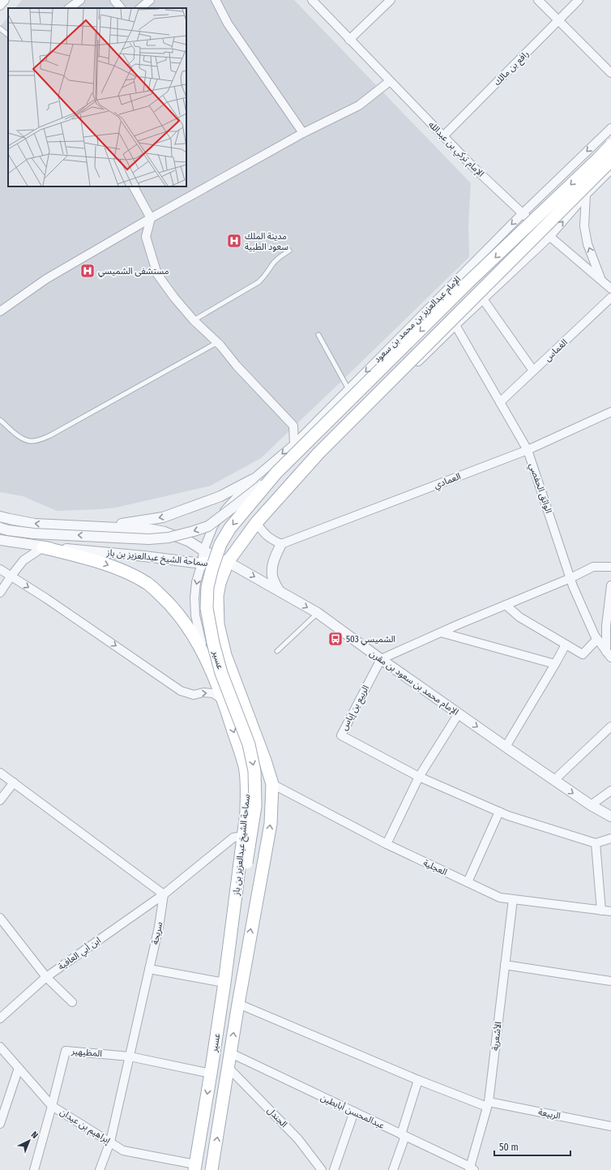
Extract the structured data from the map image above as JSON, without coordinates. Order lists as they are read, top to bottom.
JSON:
{
  "streets": {
    "main road": ["الإمام عبدالعزيز بن محمد بن سعود", "سماحة الشيخ عبدالعزيز بن باز", "عسير"],
    "street": [
      "رافع بن مالك",
      "الإمام تركي بن عبدالله",
      "الغماس",
      "العمادي",
      "الواثق الحفصي",
      "الإمام محمد بن سعود بن مقرن",
      "الربيع بن إياس",
      "العجلية",
      "سريحة",
      "ابن أبي العافية",
      "الأشعرية",
      "المظيهير",
      "عبدالمحسن أبابطين",
      "الربيعة",
      "الجندل",
      "إبراهيم بن عيدان"
    ]
  },
  "crossings": [
    ["رافع بن مالك", "الإمام تركي بن عبدالله"],
    ["الإمام تركي بن عبدالله", "الإمام عبدالعزيز بن محمد بن سعود"],
    ["الإمام عبدالعزيز بن محمد بن سعود", "عسير"],
    ["الغماس", "الواثق الحفصي"],
    ["العمادي", "الواثق الحفصي"],
    ["سماحة الشيخ عبدالعزيز بن باز", "عسير"],
    ["سماحة الشيخ عبدالعزيز بن باز", "الإمام محمد بن سعود بن مقرن"],
    ["سماحة الشيخ عبدالعزيز بن باز", "ابن أبي العافية"],
    ["عسير", "الإمام محمد بن سعود بن مقرن"],
    ["عسير", "المظيهير"],
    ["عسير", "إبراهيم بن عيدان"],
    ["الإمام محمد بن سعود بن مقرن", "الربيع بن إياس"],
    ["العجلية", "الأشعرية"],
    ["سريحة", "ابن أبي العافية"],
    ["سريحة", "المظيهير"],
    ["سريحة", "إبراهيم بن عيدان"],
    ["الأشعرية", "عبدالمحسن أبابطين"],
    ["الأشعرية", "الربيعة"],
    ["المظيهير", "إبراهيم بن عيدان"]
  ],
  "one_way": ["سماحة الشيخ عبدالعزيز بن باز"],
  "places": {
    "hospital": ["مدينة الملك سعود الطبية", "مستشفى الشميسي"],
    "bus stop": ["الشميسي 503"]
  },
  "scale_bar": "50 m",
  "north": "top right"
}
